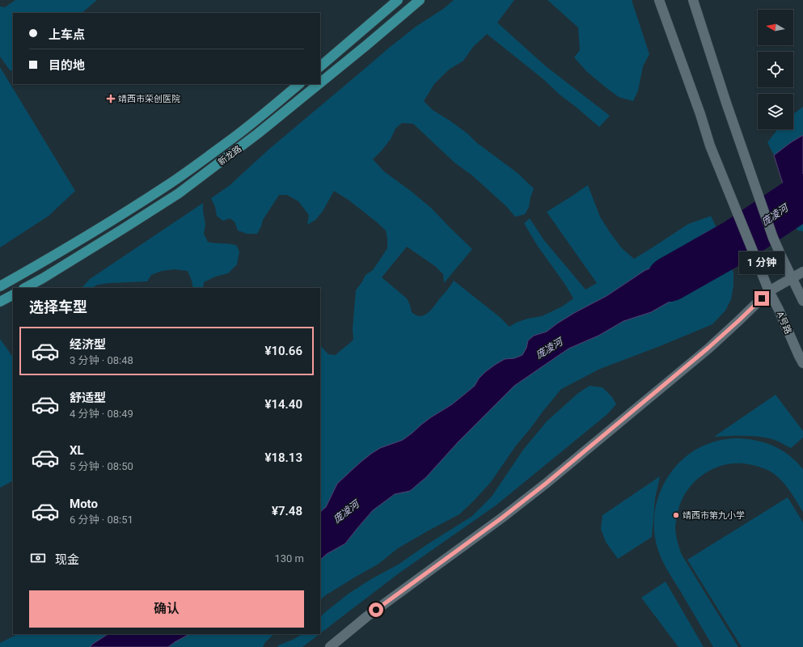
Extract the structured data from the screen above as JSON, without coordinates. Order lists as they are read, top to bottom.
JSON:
{
  "streets": {
    "main road": ["新龙路"],
    "street": ["A号路"]
  },
  "water": ["庞凌河"],
  "places": {
    "health": ["靖西市荣创医院"],
    "other": ["靖西市第九小学"]
  },
  "north": "left",
  "page": {
    "banner": ["上车点", "目的地"],
    "bubble": "1 分钟",
    "heading": "选择车型",
    "list": [
      {
        "name": "经济型",
        "note": "3 分钟 · 08:48",
        "value": "¥10.66"
      },
      {
        "name": "舒适型",
        "note": "4 分钟 · 08:49",
        "value": "¥14.40"
      },
      {
        "name": "XL",
        "note": "5 分钟 · 08:50",
        "value": "¥18.13"
      },
      {
        "name": "Moto",
        "note": "6 分钟 · 08:51",
        "value": "¥7.48"
      }
    ],
    "pay": ["现金", "130 m"],
    "buttons": "确认"
  }
}
